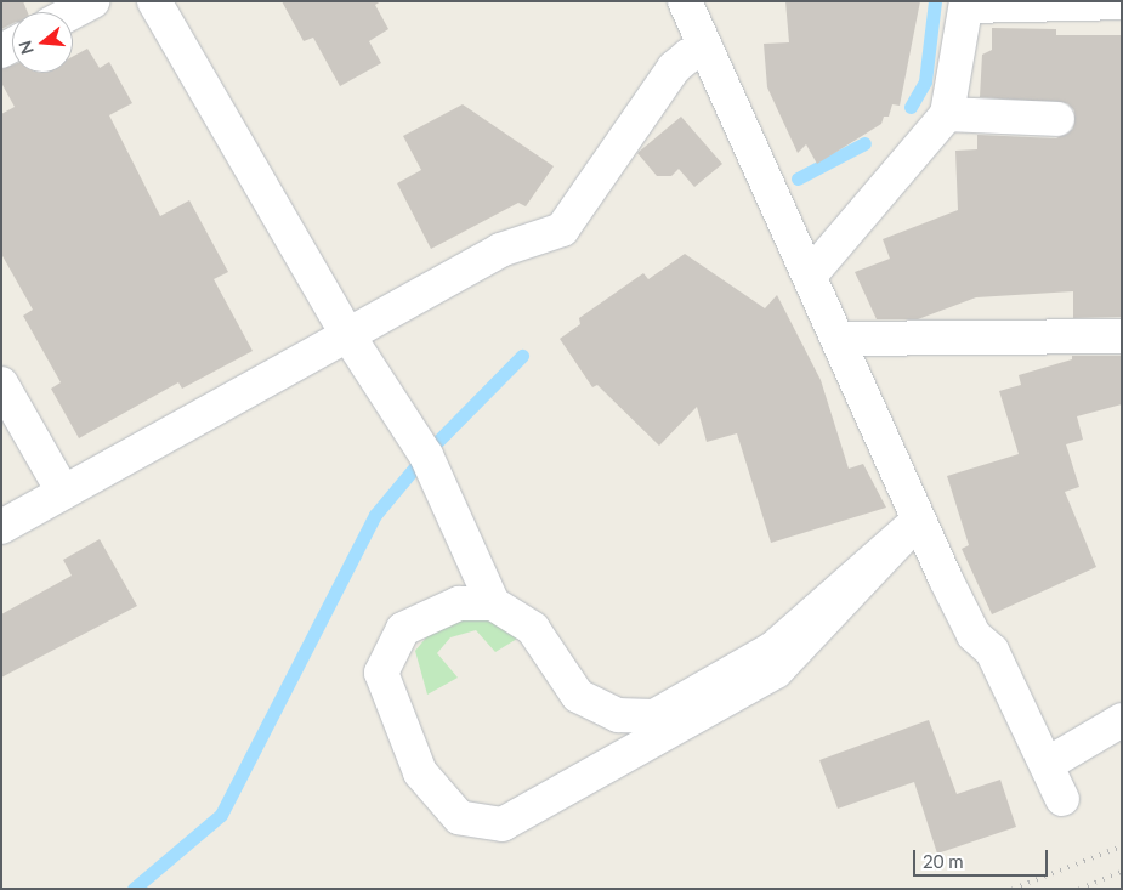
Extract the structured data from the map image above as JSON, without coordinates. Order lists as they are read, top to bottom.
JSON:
{
  "scale_bar": "20 m",
  "north": "left"
}
